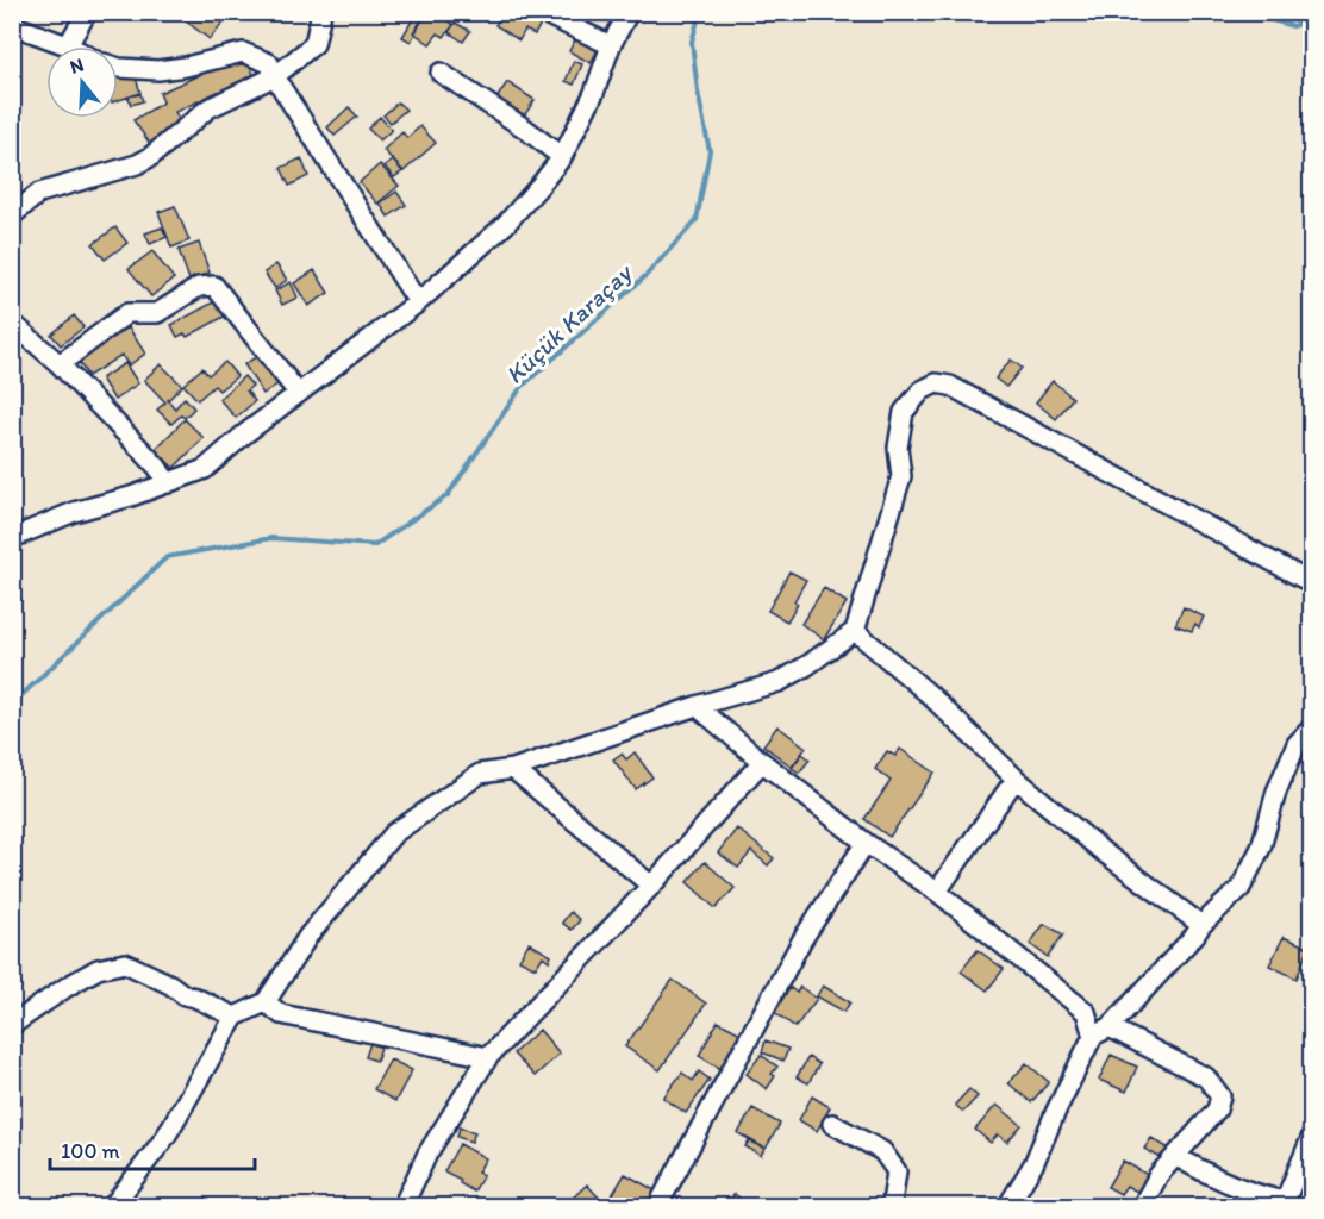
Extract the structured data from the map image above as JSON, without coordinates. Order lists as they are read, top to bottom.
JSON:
{
  "water": ["Küçük Karaçay"],
  "scale_bar": "100 m",
  "north": "top"
}
